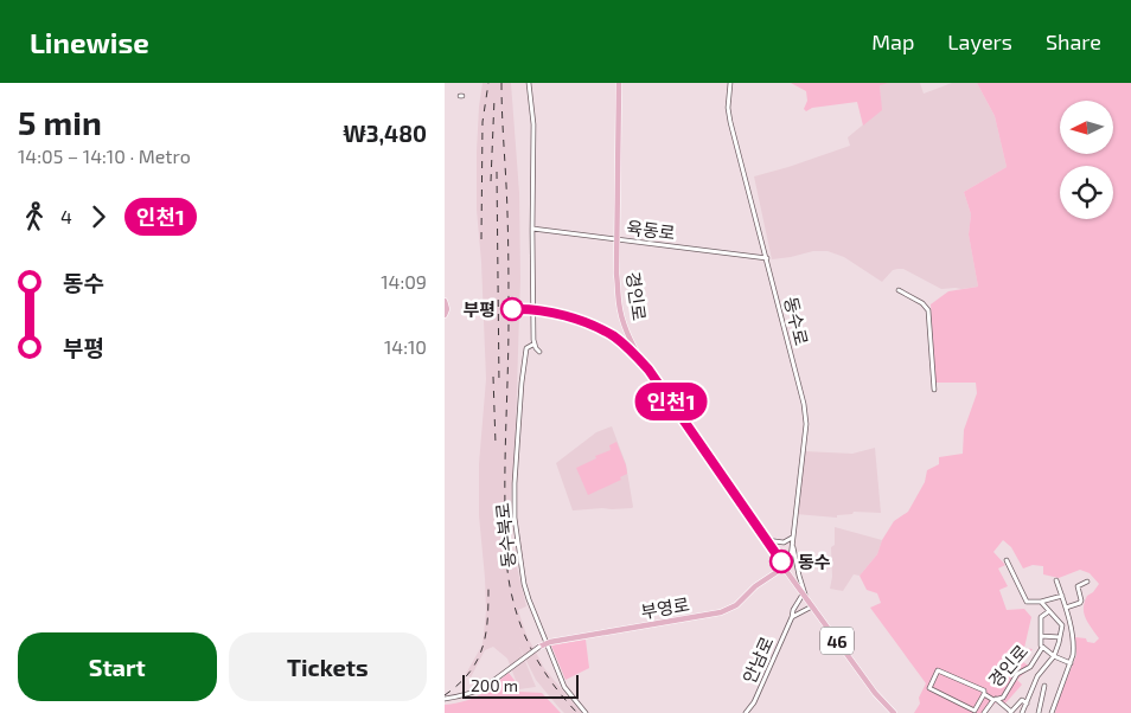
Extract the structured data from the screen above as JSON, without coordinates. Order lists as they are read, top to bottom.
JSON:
{
  "streets": {
    "main road": ["경인로", "부영로", "46"],
    "street": [
      "육동로",
      "동수로",
      "동수북로",
      "안남로"
    ]
  },
  "crossings": [
    ["육동로", "경인로"],
    ["육동로", "동수로"],
    ["육동로", "동수북로"],
    ["경인로", "동수로"],
    ["경인로", "부영로"],
    ["경인로", "안남로"],
    ["동수로", "부영로"],
    ["동수북로", "부영로"]
  ],
  "places": ["부평", "동수"],
  "lines": ["metro line 인천1"],
  "scale_bar": "200 m",
  "north": "left",
  "page": {
    "header": "Linewise",
    "nav": ["Map", "Layers", "Share"],
    "heading": ["5 min", "14:05 – 14:10 · Metro", "₩3,480"],
    "on_map": "인천1",
    "legs": ["4", "인천1"],
    "list": [
      {
        "name": "동수",
        "value": "14:09"
      },
      {
        "name": "부평",
        "value": "14:10"
      }
    ],
    "buttons": ["Start", "Tickets"],
    "scale": "200 m"
  }
}
